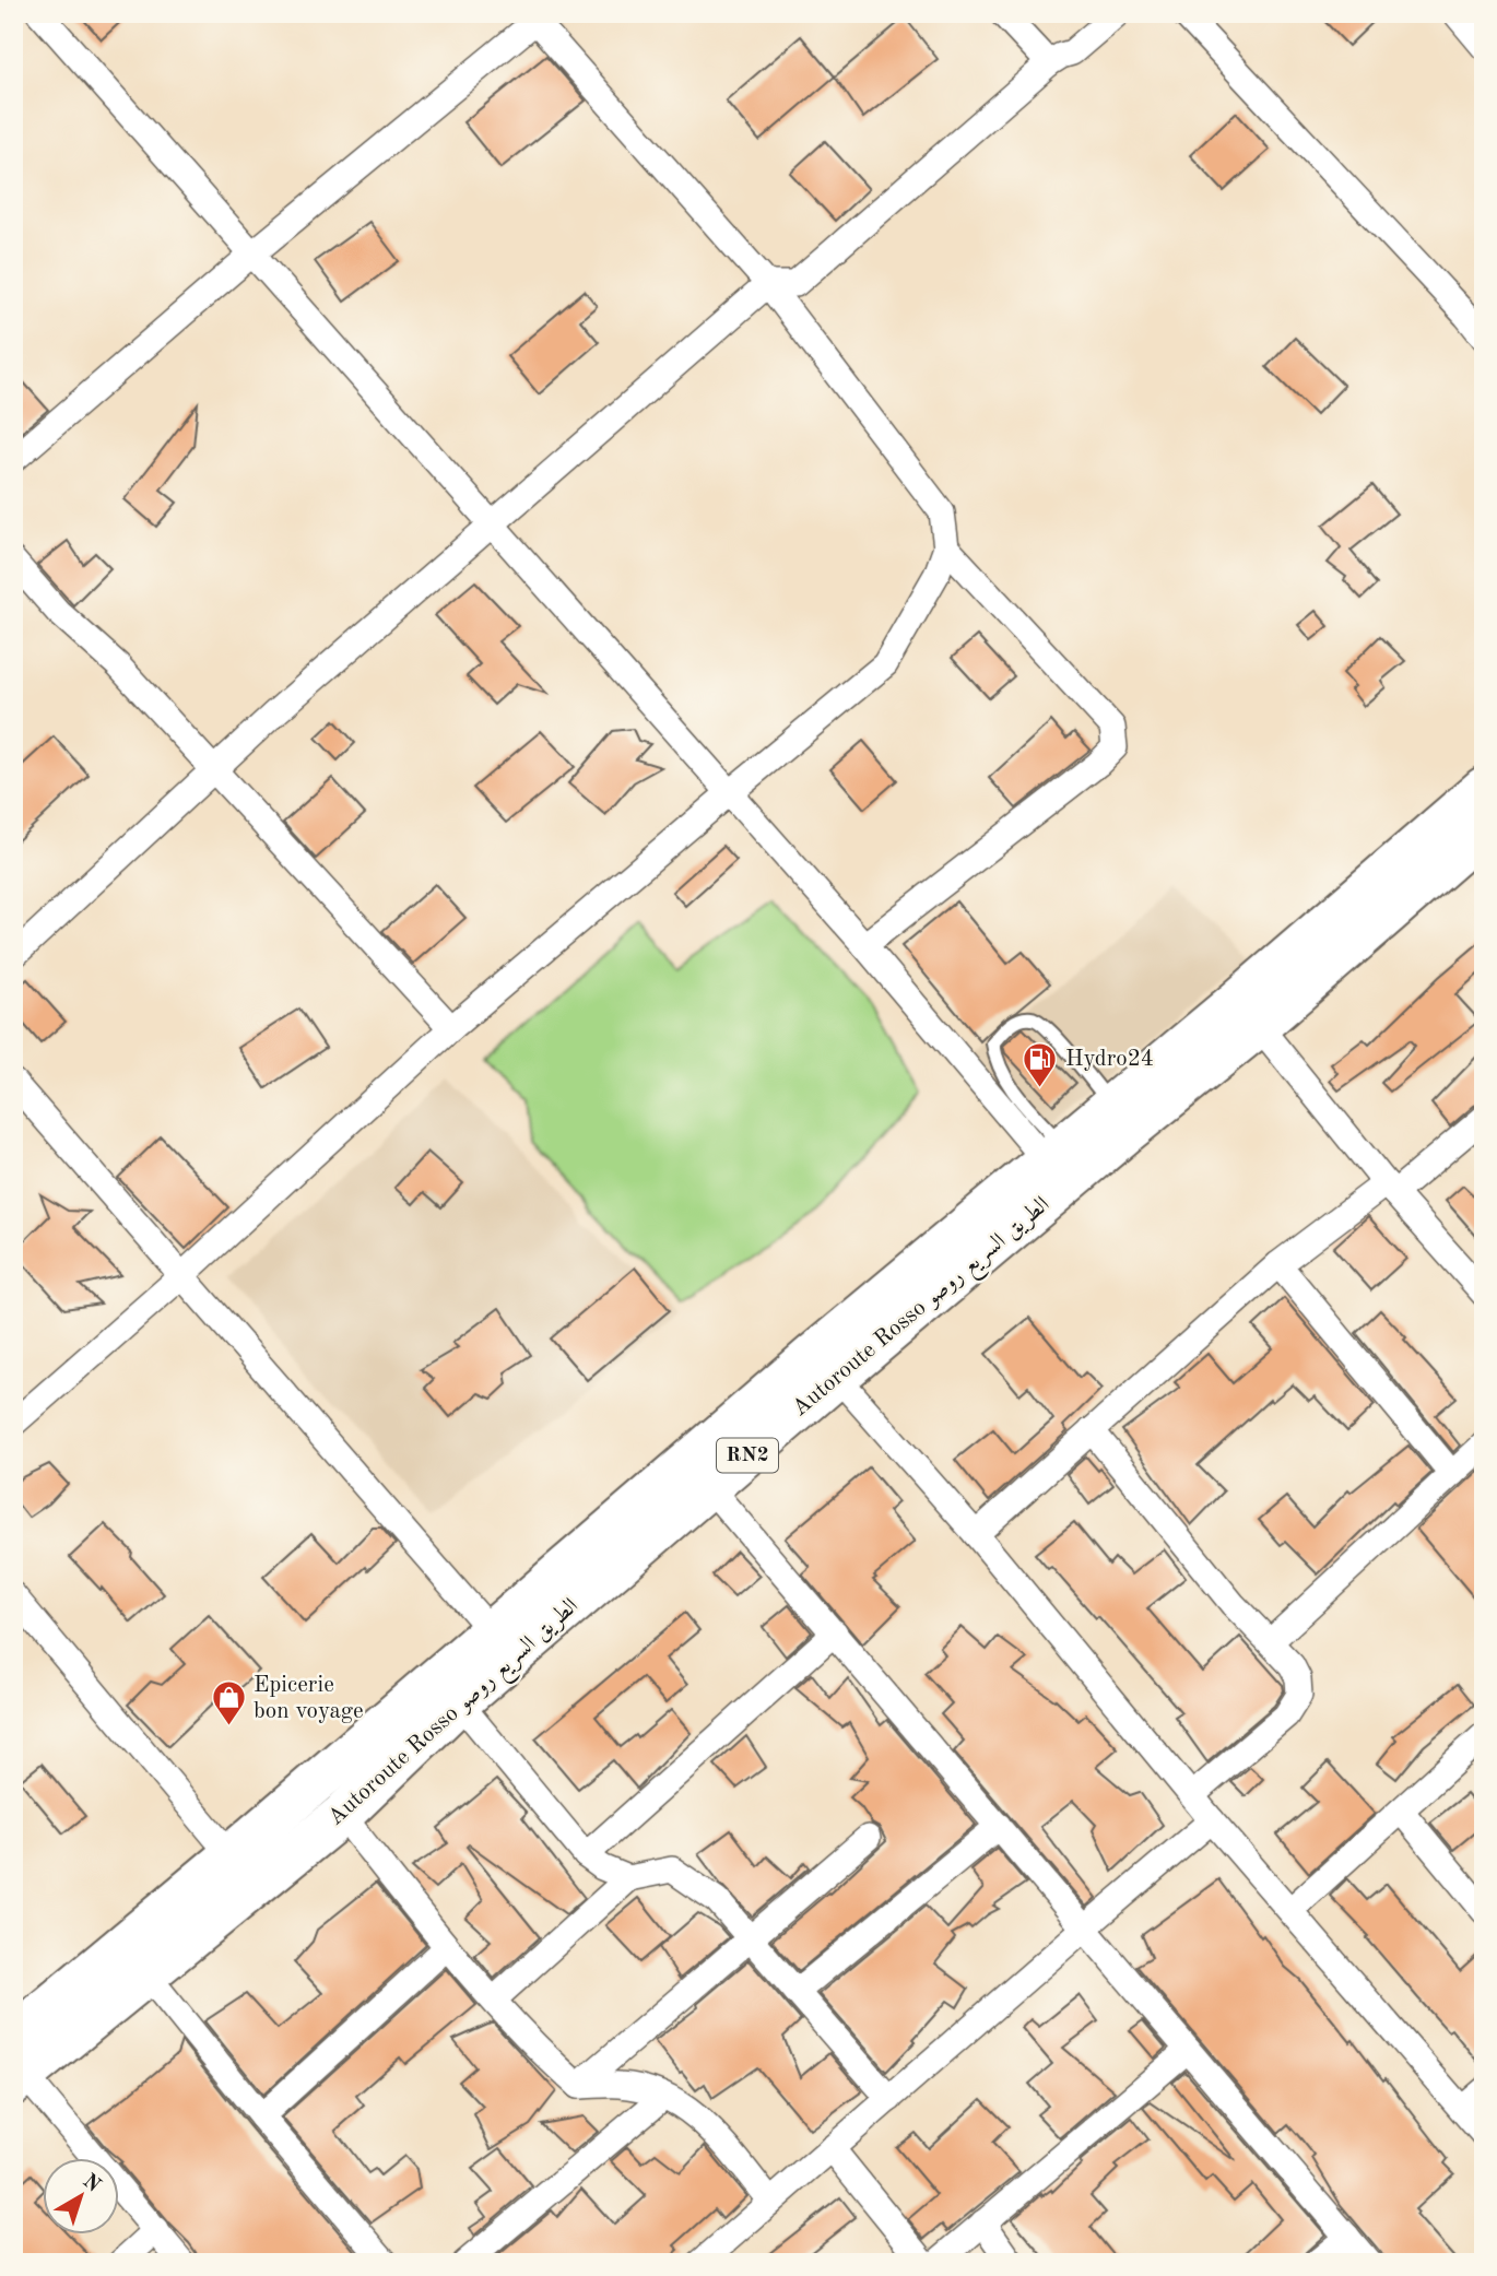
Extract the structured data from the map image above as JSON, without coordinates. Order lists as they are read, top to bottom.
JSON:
{
  "streets": {
    "highway": ["Autoroute Rosso الطريق السريع روصو", "RN2"]
  },
  "places": {
    "fuel station": ["Hydro24"],
    "shop": ["Epicerie bon voyage"]
  },
  "north": "top right"
}
